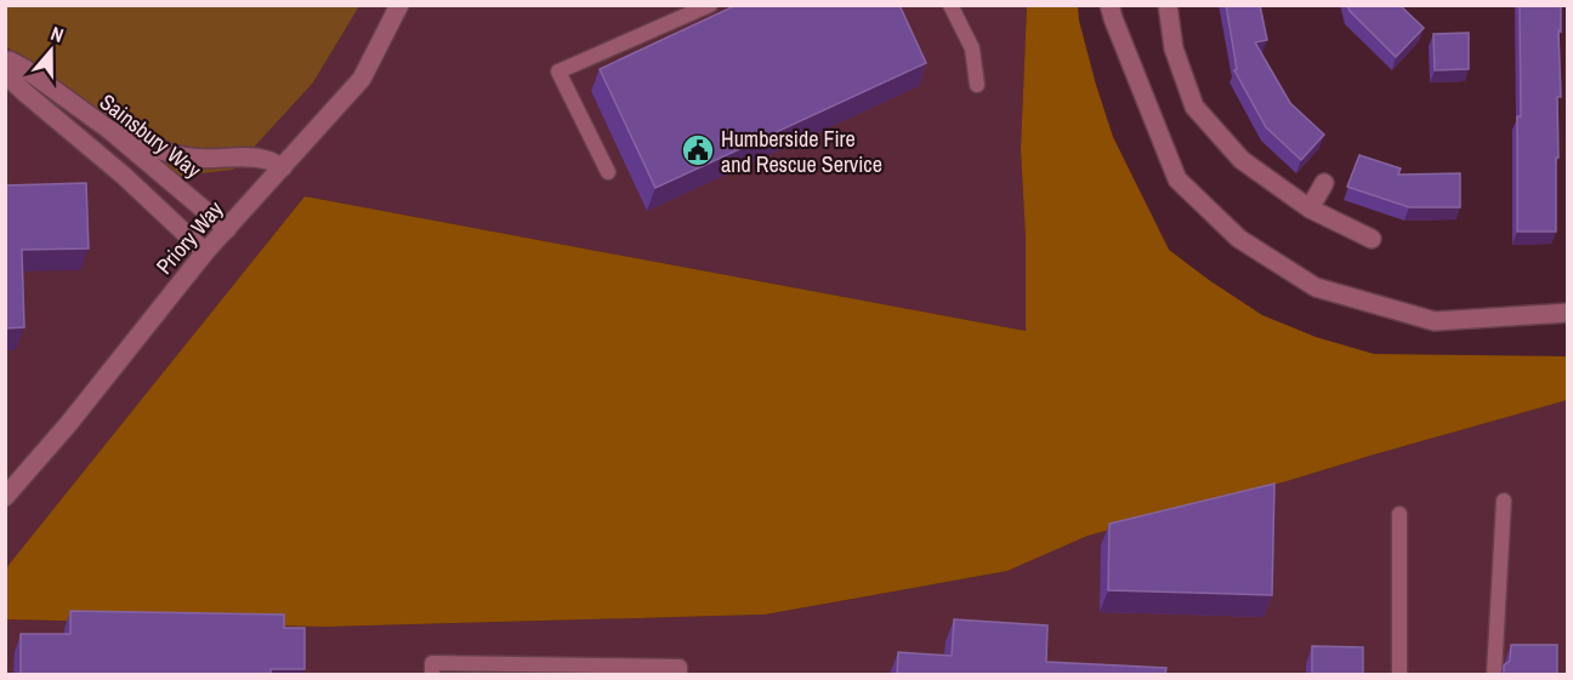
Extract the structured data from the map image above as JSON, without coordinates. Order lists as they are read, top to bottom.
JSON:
{
  "streets": {
    "street": ["Sainsbury Way", "Priory Way"]
  },
  "crossings": [
    ["Sainsbury Way", "Priory Way"]
  ],
  "places": {
    "public building": ["Humberside Fire and Rescue Service"]
  },
  "north": "top"
}
